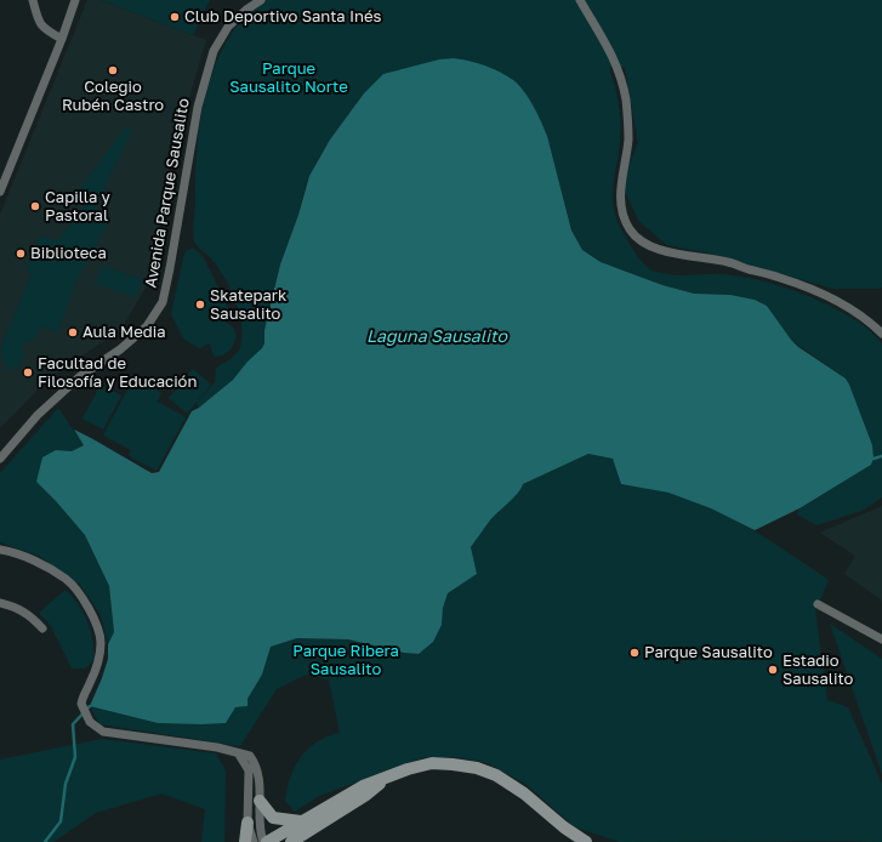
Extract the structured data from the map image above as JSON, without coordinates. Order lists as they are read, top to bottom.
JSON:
{
  "streets": {
    "street": ["Avenida Parque Sausalito"]
  },
  "water": ["Laguna Sausalito"],
  "parks": ["Parque Sausalito Norte", "Parque Ribera Sausalito"],
  "places": [
    "Club Deportivo Santa Inés",
    "Colegio Rubén Castro",
    "Capilla y Pastoral",
    "Biblioteca",
    "Skatepark Sausalito",
    "Aula Media",
    "Facultad de Filosofía y Educación",
    "Parque Sausalito",
    "Estadio Sausalito"
  ]
}
